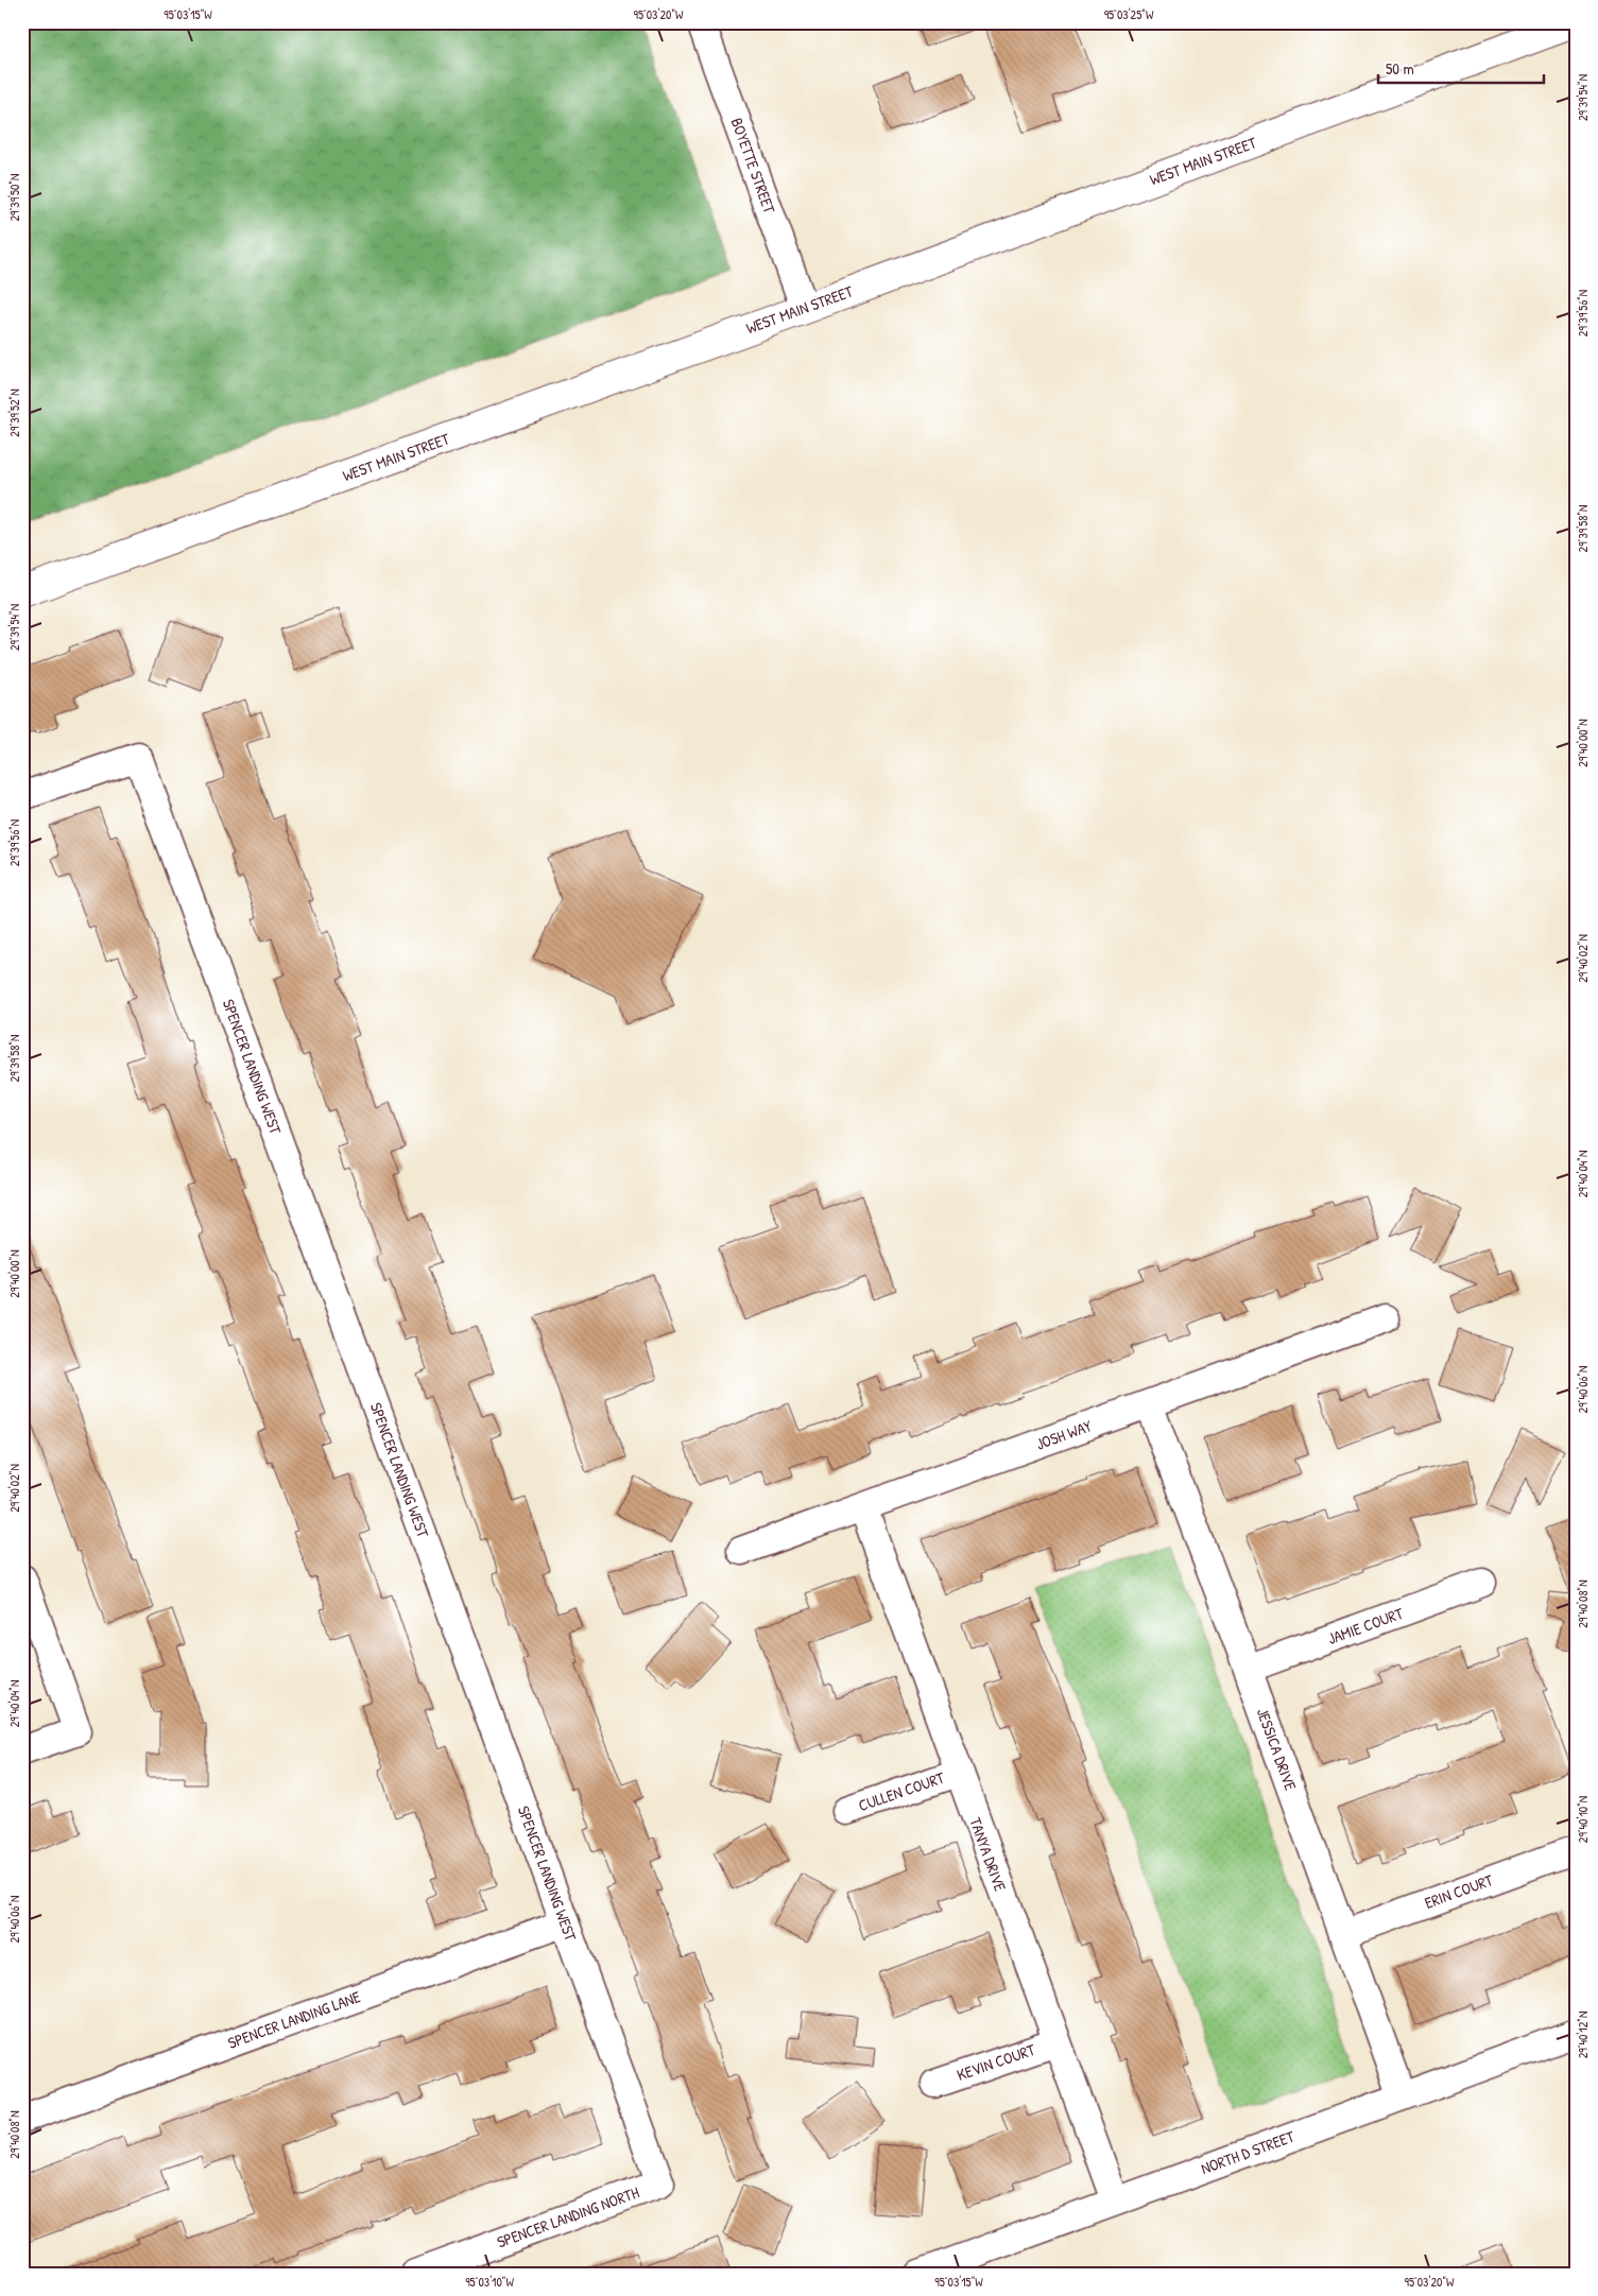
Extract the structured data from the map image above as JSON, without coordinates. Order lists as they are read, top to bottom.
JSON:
{
  "streets": {
    "main road": ["WEST MAIN STREET"],
    "street": [
      "BOYETTE STREET",
      "SPENCER LANDING WEST",
      "JOSH WAY",
      "JAMIE COURT",
      "JESSICA DRIVE",
      "CULLEN COURT",
      "TANYA DRIVE",
      "ERIN COURT",
      "SPENCER LANDING LANE",
      "KEVIN COURT",
      "NORTH D STREET",
      "SPENCER LANDING NORTH"
    ]
  },
  "crossings": [
    ["WEST MAIN STREET", "BOYETTE STREET"],
    ["SPENCER LANDING WEST", "SPENCER LANDING LANE"],
    ["SPENCER LANDING WEST", "SPENCER LANDING NORTH"],
    ["JOSH WAY", "JESSICA DRIVE"],
    ["JOSH WAY", "TANYA DRIVE"],
    ["JAMIE COURT", "JESSICA DRIVE"],
    ["JESSICA DRIVE", "ERIN COURT"],
    ["JESSICA DRIVE", "NORTH D STREET"],
    ["CULLEN COURT", "TANYA DRIVE"],
    ["TANYA DRIVE", "KEVIN COURT"],
    ["TANYA DRIVE", "NORTH D STREET"]
  ],
  "scale_bar": "50 m",
  "coordinates": [
    "95°03'15\"W",
    "95°03'20\"W",
    "95°03'25\"W",
    "29°39'54\"N",
    "29°39'50\"N",
    "29°39'56\"N",
    "29°39'52\"N",
    "29°39'58\"N",
    "29°40'00\"N",
    "29°40'02\"N",
    "29°40'04\"N",
    "29°40'06\"N",
    "29°40'08\"N",
    "29°40'10\"N",
    "29°40'12\"N",
    "95°03'10\"W"
  ]
}
